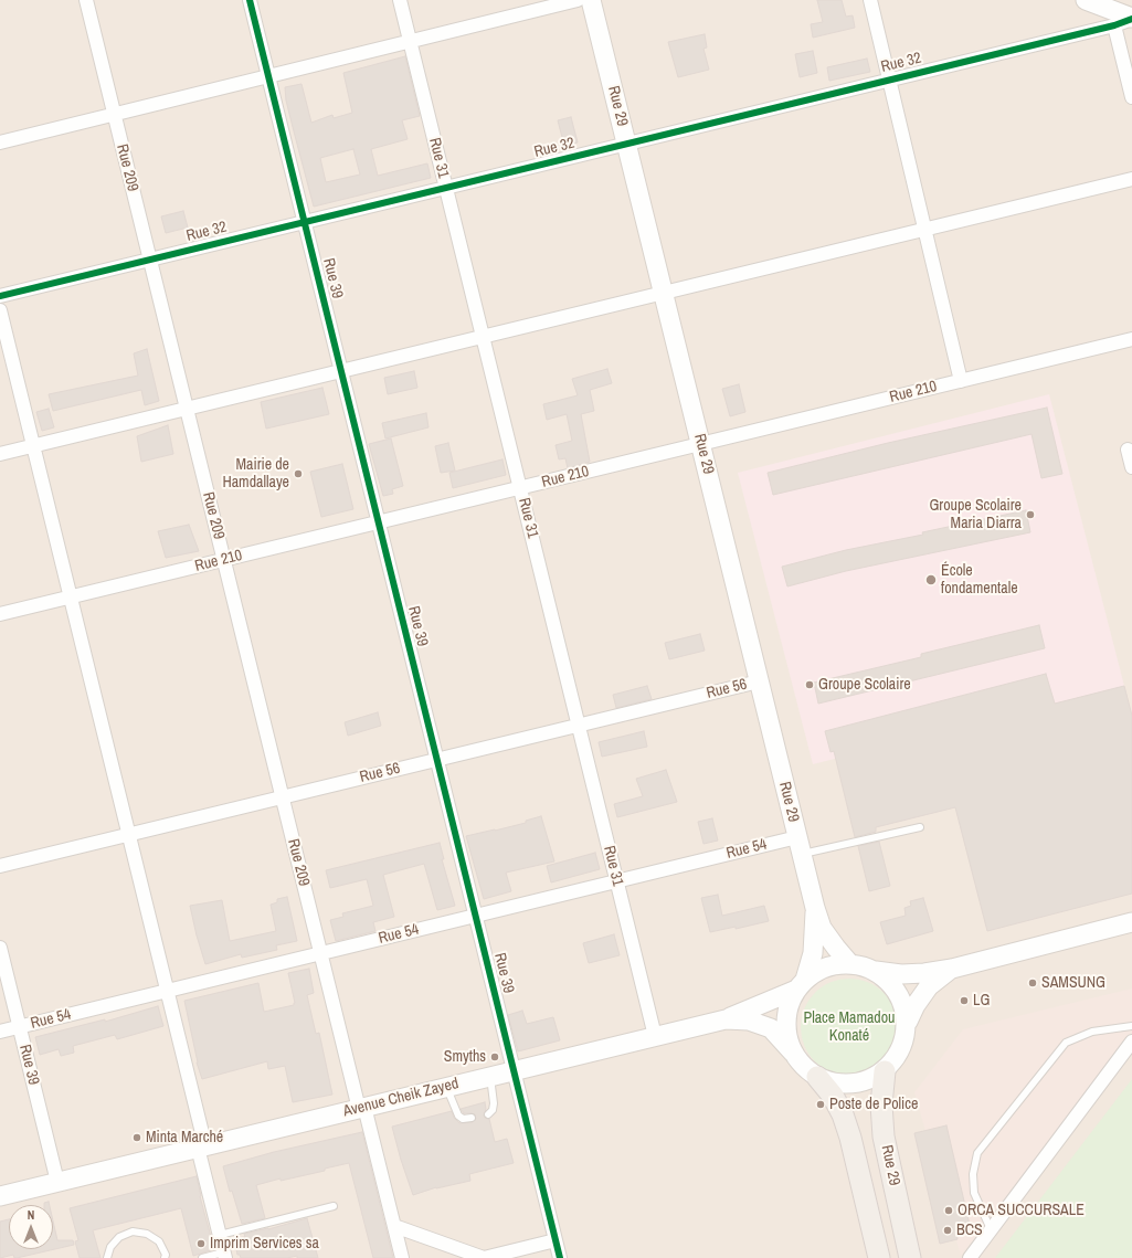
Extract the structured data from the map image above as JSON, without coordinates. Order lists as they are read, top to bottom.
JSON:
{
  "streets": {
    "main road": ["Rue 29", "Avenue Cheik Zayed"],
    "street": [
      "Rue 32",
      "Rue 31",
      "Rue 209",
      "Rue 39",
      "Rue 210",
      "Rue 56",
      "Rue 54"
    ]
  },
  "crossings": [
    ["Rue 32", "Rue 29"],
    ["Rue 32", "Rue 31"],
    ["Rue 32", "Rue 209"],
    ["Rue 32", "Rue 39"],
    ["Rue 29", "Rue 210"],
    ["Rue 29", "Rue 56"],
    ["Rue 29", "Rue 54"],
    ["Rue 29", "Avenue Cheik Zayed"],
    ["Rue 31", "Rue 210"],
    ["Rue 31", "Rue 56"],
    ["Rue 31", "Rue 54"],
    ["Rue 31", "Avenue Cheik Zayed"],
    ["Rue 209", "Rue 210"],
    ["Rue 209", "Rue 56"],
    ["Rue 209", "Rue 54"],
    ["Rue 209", "Avenue Cheik Zayed"],
    ["Rue 39", "Rue 210"],
    ["Rue 39", "Rue 56"],
    ["Rue 39", "Rue 54"],
    ["Rue 39", "Avenue Cheik Zayed"]
  ],
  "parks": ["Place Mamadou Konaté"],
  "places": [
    "Mairie de Hamdallaye",
    "Groupe Scolaire Maria Diarra",
    "École fondamentale",
    "Groupe Scolaire",
    "SAMSUNG",
    "LG",
    "Smyths",
    "Poste de Police",
    "Minta Marché",
    "ORCA SUCCURSALE",
    "BCS",
    "Imprim Services sa"
  ],
  "north": "top"
}
